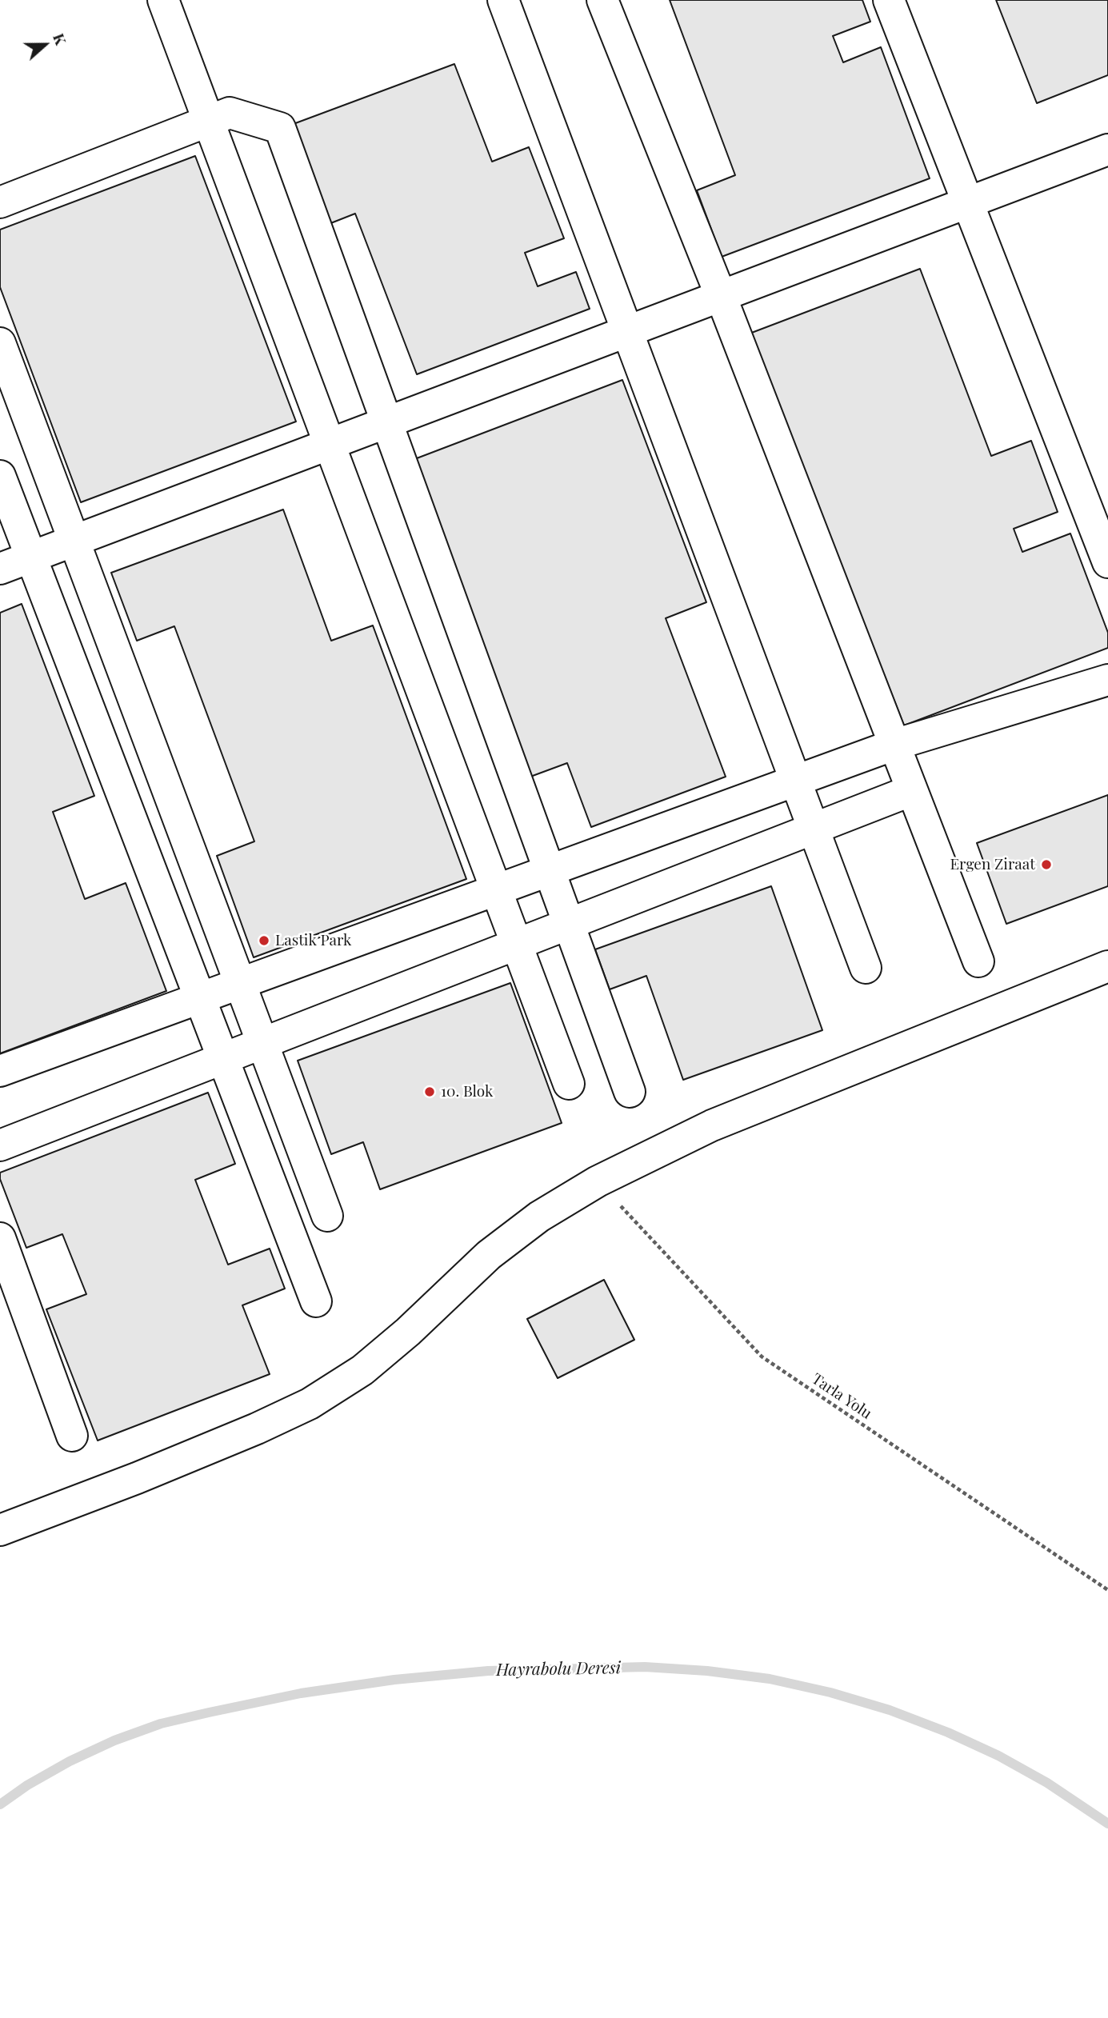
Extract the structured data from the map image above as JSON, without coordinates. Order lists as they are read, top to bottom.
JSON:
{
  "streets": {
    "path": ["Tarla Yolu"]
  },
  "water": ["Hayrabolu Deresi"],
  "places": ["Ergen Ziraat", "Lastik Park", "10. Blok"],
  "north": "right"
}
